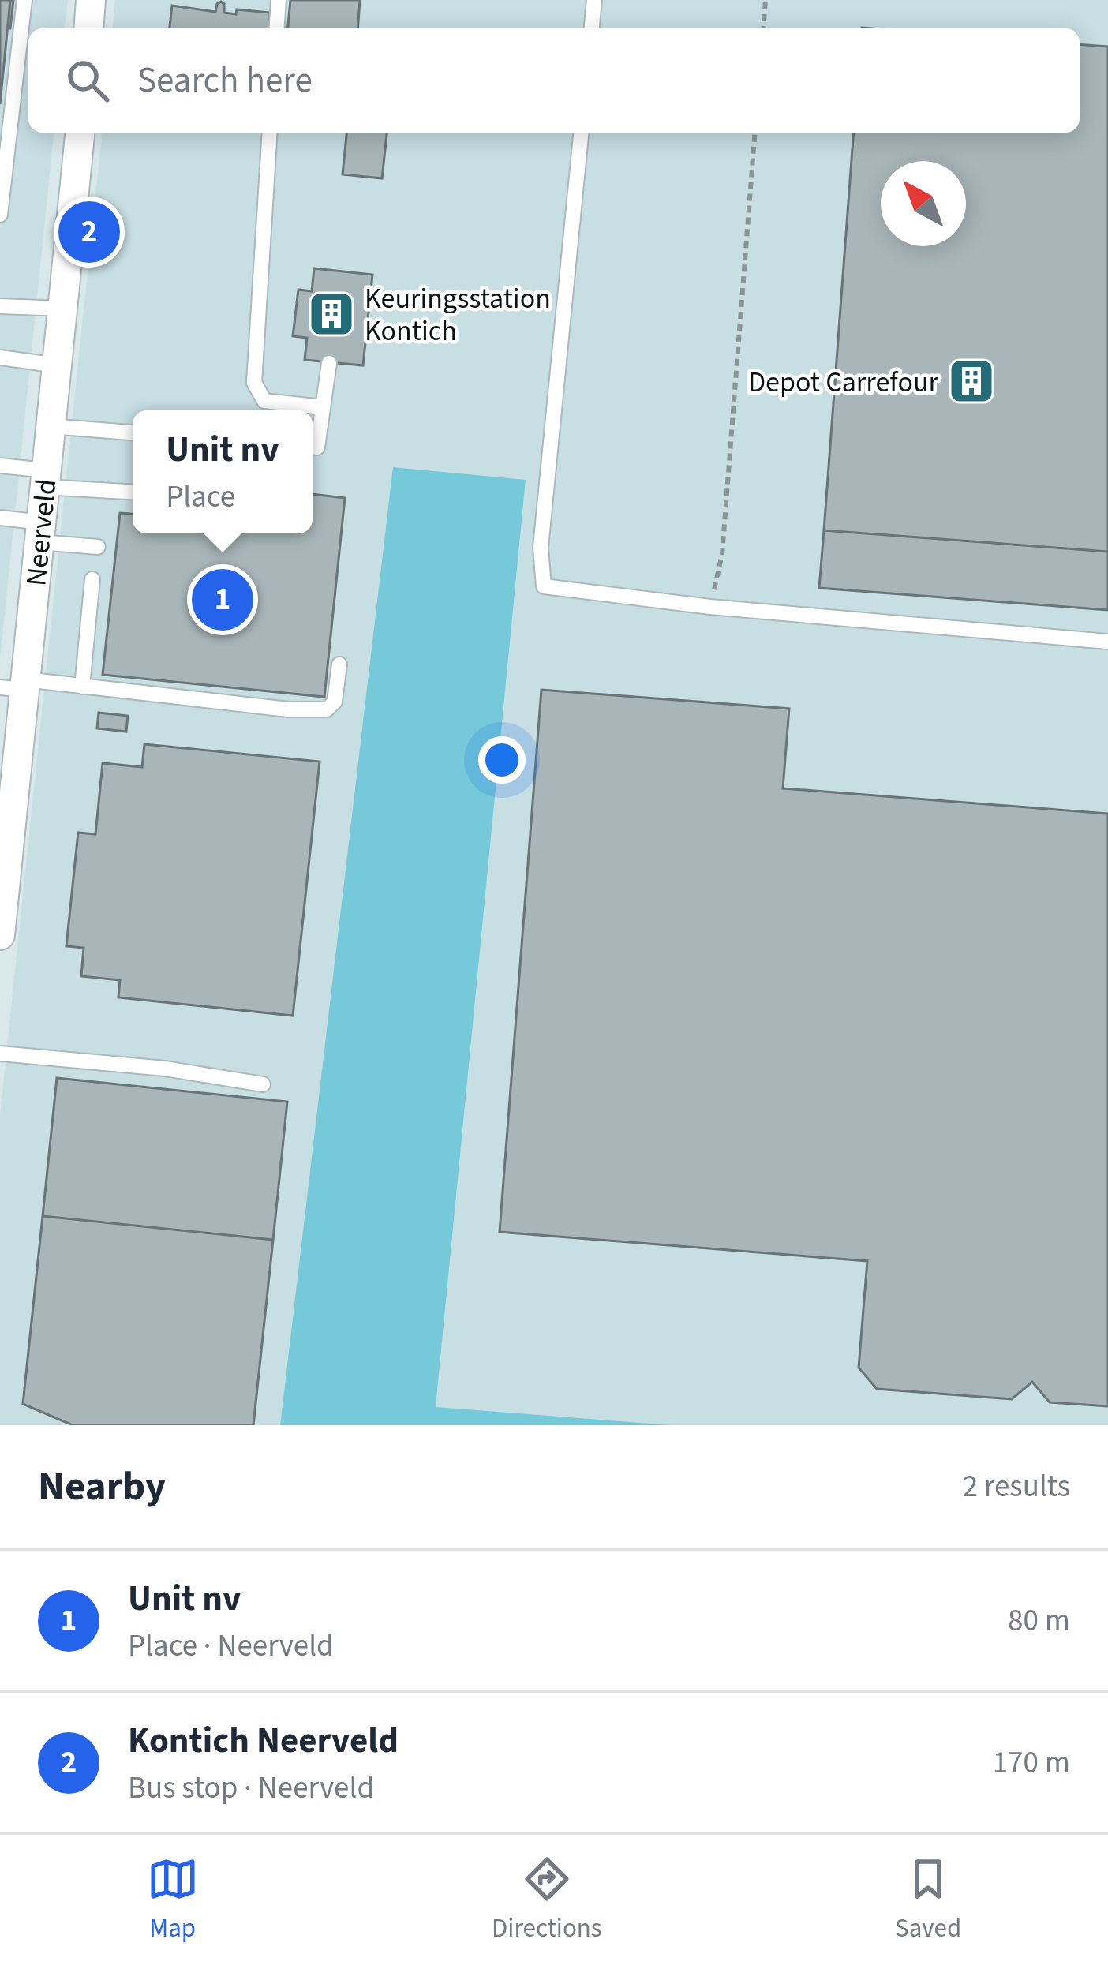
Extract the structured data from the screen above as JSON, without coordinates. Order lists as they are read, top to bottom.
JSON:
{
  "streets": {
    "street": ["Neerveld"]
  },
  "places": {
    "building": ["Keuringsstation Kontich", "Depot Carrefour"]
  },
  "north": "top left",
  "page": {
    "search": "Search here",
    "pins": ["2", "1"],
    "popup": ["Unit nv", "Place"],
    "heading": ["Nearby", "2 results"],
    "list": [
      {
        "mark": "1",
        "name": "Unit nv",
        "note": "Place · Neerveld",
        "value": "80 m"
      },
      {
        "mark": "2",
        "name": "Kontich Neerveld",
        "note": "Bus stop · Neerveld",
        "value": "170 m"
      }
    ],
    "nav": ["Map", "Directions", "Saved"]
  }
}
